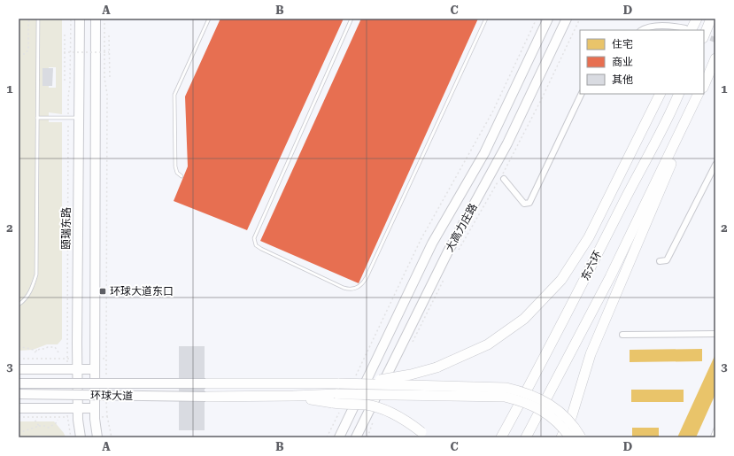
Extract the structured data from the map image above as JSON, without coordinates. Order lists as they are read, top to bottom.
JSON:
{
  "streets": {
    "highway": ["东六环"],
    "main road": ["大高力庄路", "颐瑞东路", "环球大道"]
  },
  "places": {
    "transit": ["环球大道东口"]
  },
  "legend": ["住宅", "商业", "其他"],
  "grid": {
    "columns": [
      "A",
      "B",
      "C",
      "D"
    ],
    "rows": ["1", "2", "3"]
  }
}
